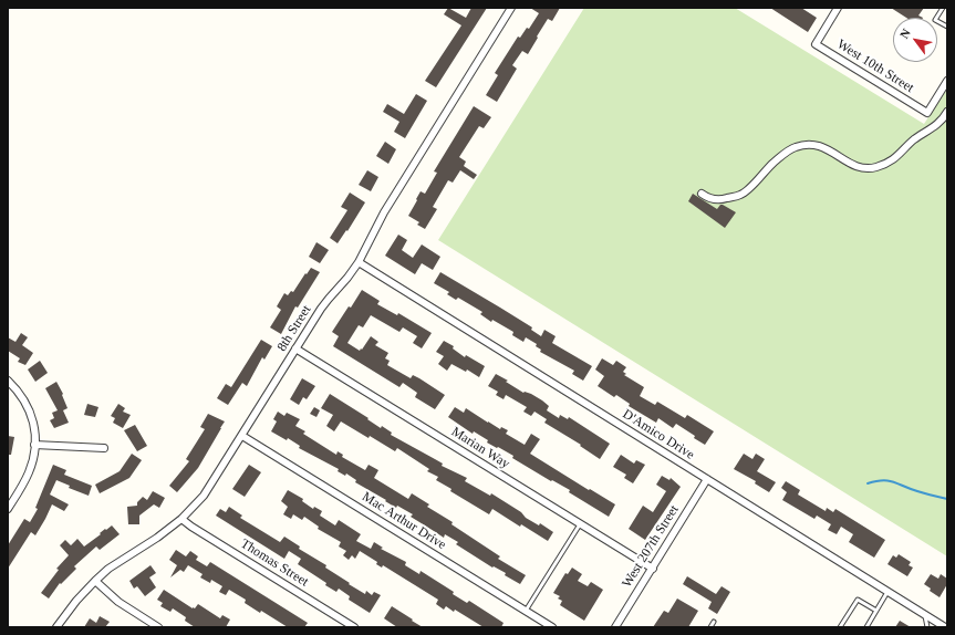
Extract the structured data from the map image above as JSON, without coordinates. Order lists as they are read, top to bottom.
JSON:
{
  "streets": {
    "street": [
      "West 10th Street",
      "8th Street",
      "D'Amico Drive",
      "Marian Way",
      "Mac Arthur Drive",
      "West 207th Street",
      "Thomas Street"
    ]
  },
  "crossings": [
    ["8th Street", "D'Amico Drive"],
    ["8th Street", "Marian Way"],
    ["8th Street", "Mac Arthur Drive"],
    ["8th Street", "Thomas Street"],
    ["D'Amico Drive", "West 207th Street"],
    ["Marian Way", "West 207th Street"]
  ],
  "north": "top left"
}
